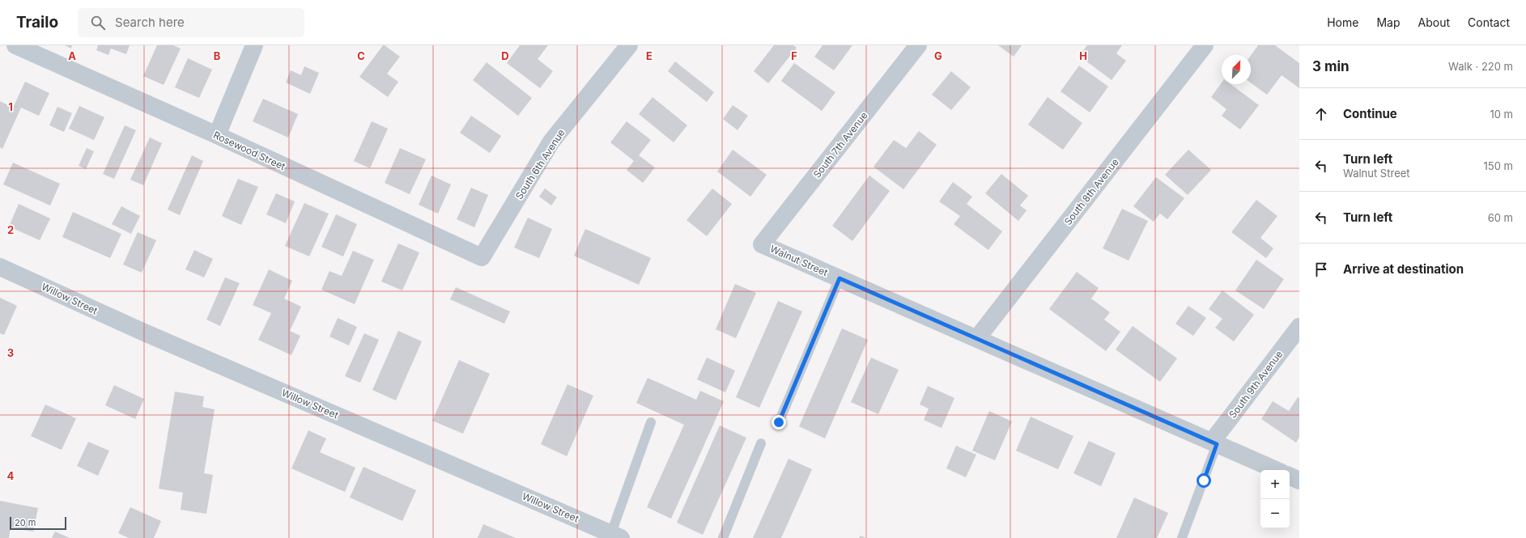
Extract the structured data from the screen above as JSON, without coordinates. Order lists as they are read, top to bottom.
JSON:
{
  "streets": {
    "street": [
      "South 7th Avenue",
      "Rosewood Street",
      "South 6th Avenue",
      "South 8th Avenue",
      "Walnut Street",
      "Willow Street",
      "South 9th Avenue"
    ]
  },
  "crossings": [
    ["South 7th Avenue", "Walnut Street"],
    ["Rosewood Street", "South 6th Avenue"],
    ["South 8th Avenue", "Walnut Street"],
    ["Walnut Street", "South 9th Avenue"]
  ],
  "scale_bar": "20 m",
  "north": "top right",
  "page": {
    "header": "Trailo",
    "search": "Search here",
    "nav": [
      "Home",
      "Map",
      "About",
      "Contact"
    ],
    "heading": ["3 min", "Walk · 220 m"],
    "list": [
      ["Continue", "10 m"],
      ["Turn left", "Walnut Street", "150 m"],
      ["Turn left", "60 m"],
      "Arrive at destination"
    ],
    "map_buttons": ["+", "−"],
    "scale": "20 m"
  },
  "grid": {
    "columns": [
      "A",
      "B",
      "C",
      "D",
      "E",
      "F",
      "G",
      "H"
    ],
    "rows": [
      "1",
      "2",
      "3",
      "4"
    ]
  }
}
